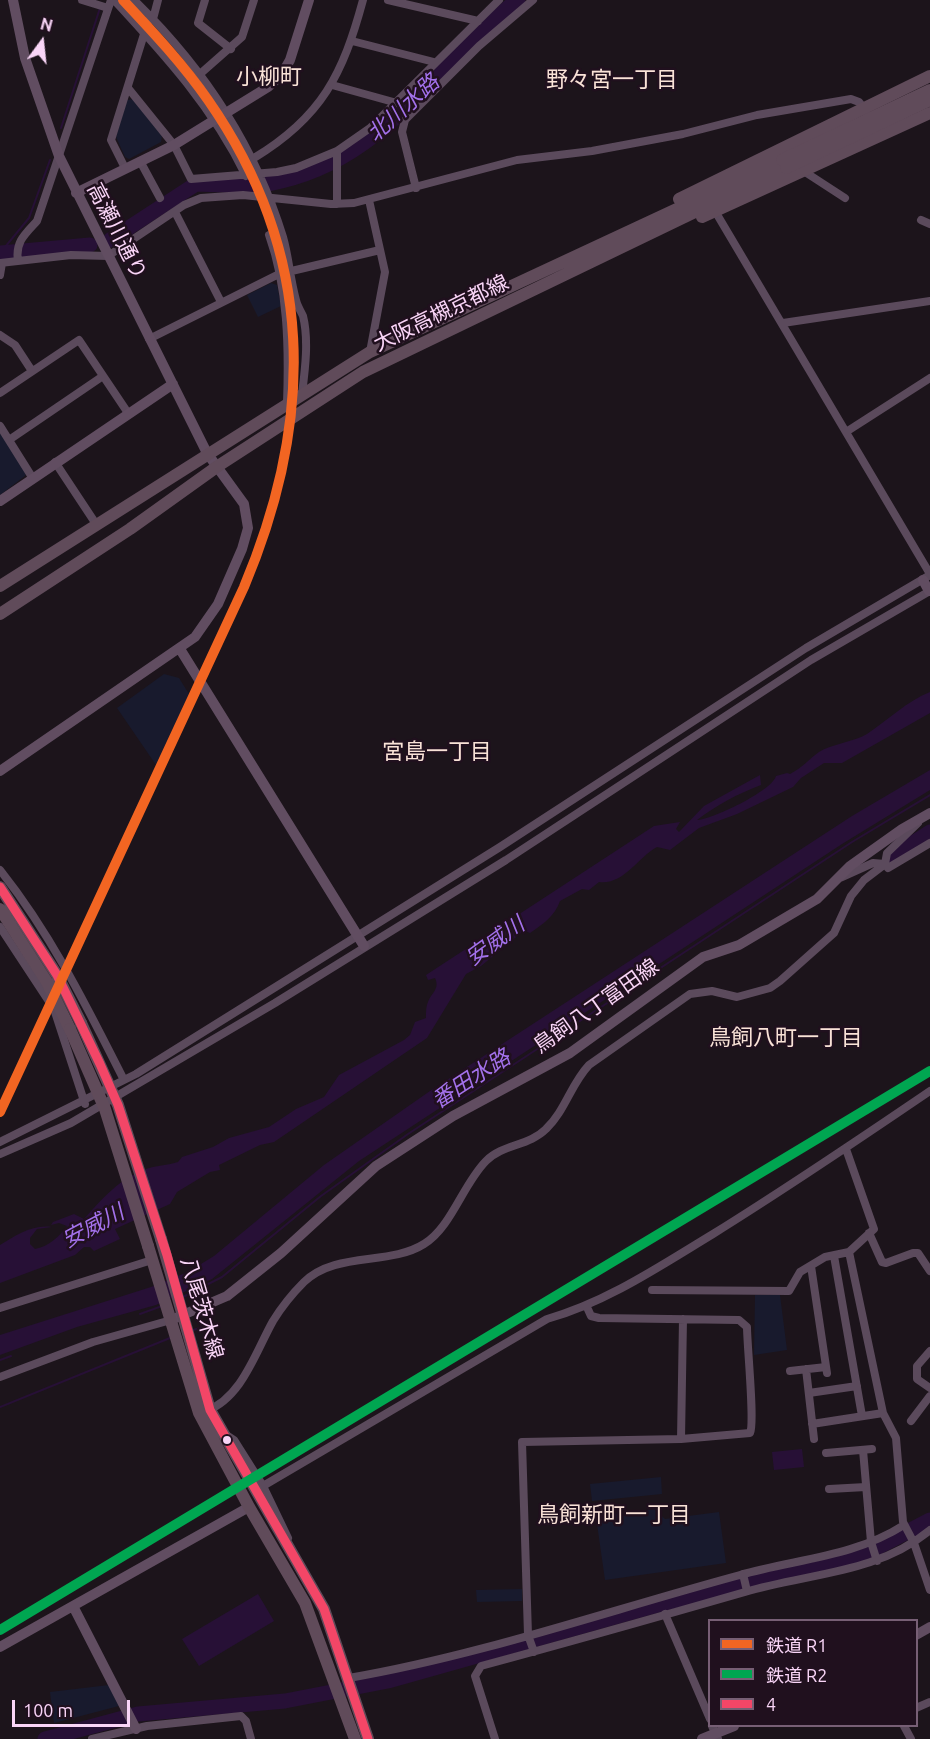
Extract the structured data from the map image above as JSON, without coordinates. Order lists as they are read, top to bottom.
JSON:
{
  "streets": {
    "main road": ["大阪高槻京都線", "八尾茨木線"],
    "street": ["高瀬川通り", "鳥飼八丁富田線"]
  },
  "crossings": [
    ["高瀬川通り", "大阪高槻京都線"],
    ["鳥飼八丁富田線", "八尾茨木線"]
  ],
  "districts": [
    "小柳町",
    "野々宮一丁目",
    "宮島一丁目",
    "鳥飼八町一丁目",
    "鳥飼新町一丁目"
  ],
  "water": ["北川水路", "安威川", "番田水路"],
  "lines": ["rail line R1", "transit line 4", "rail line R2"],
  "legend": ["鉄道 R1", "鉄道 R2", "4"],
  "scale_bar": "100 m",
  "north": "top"
}
